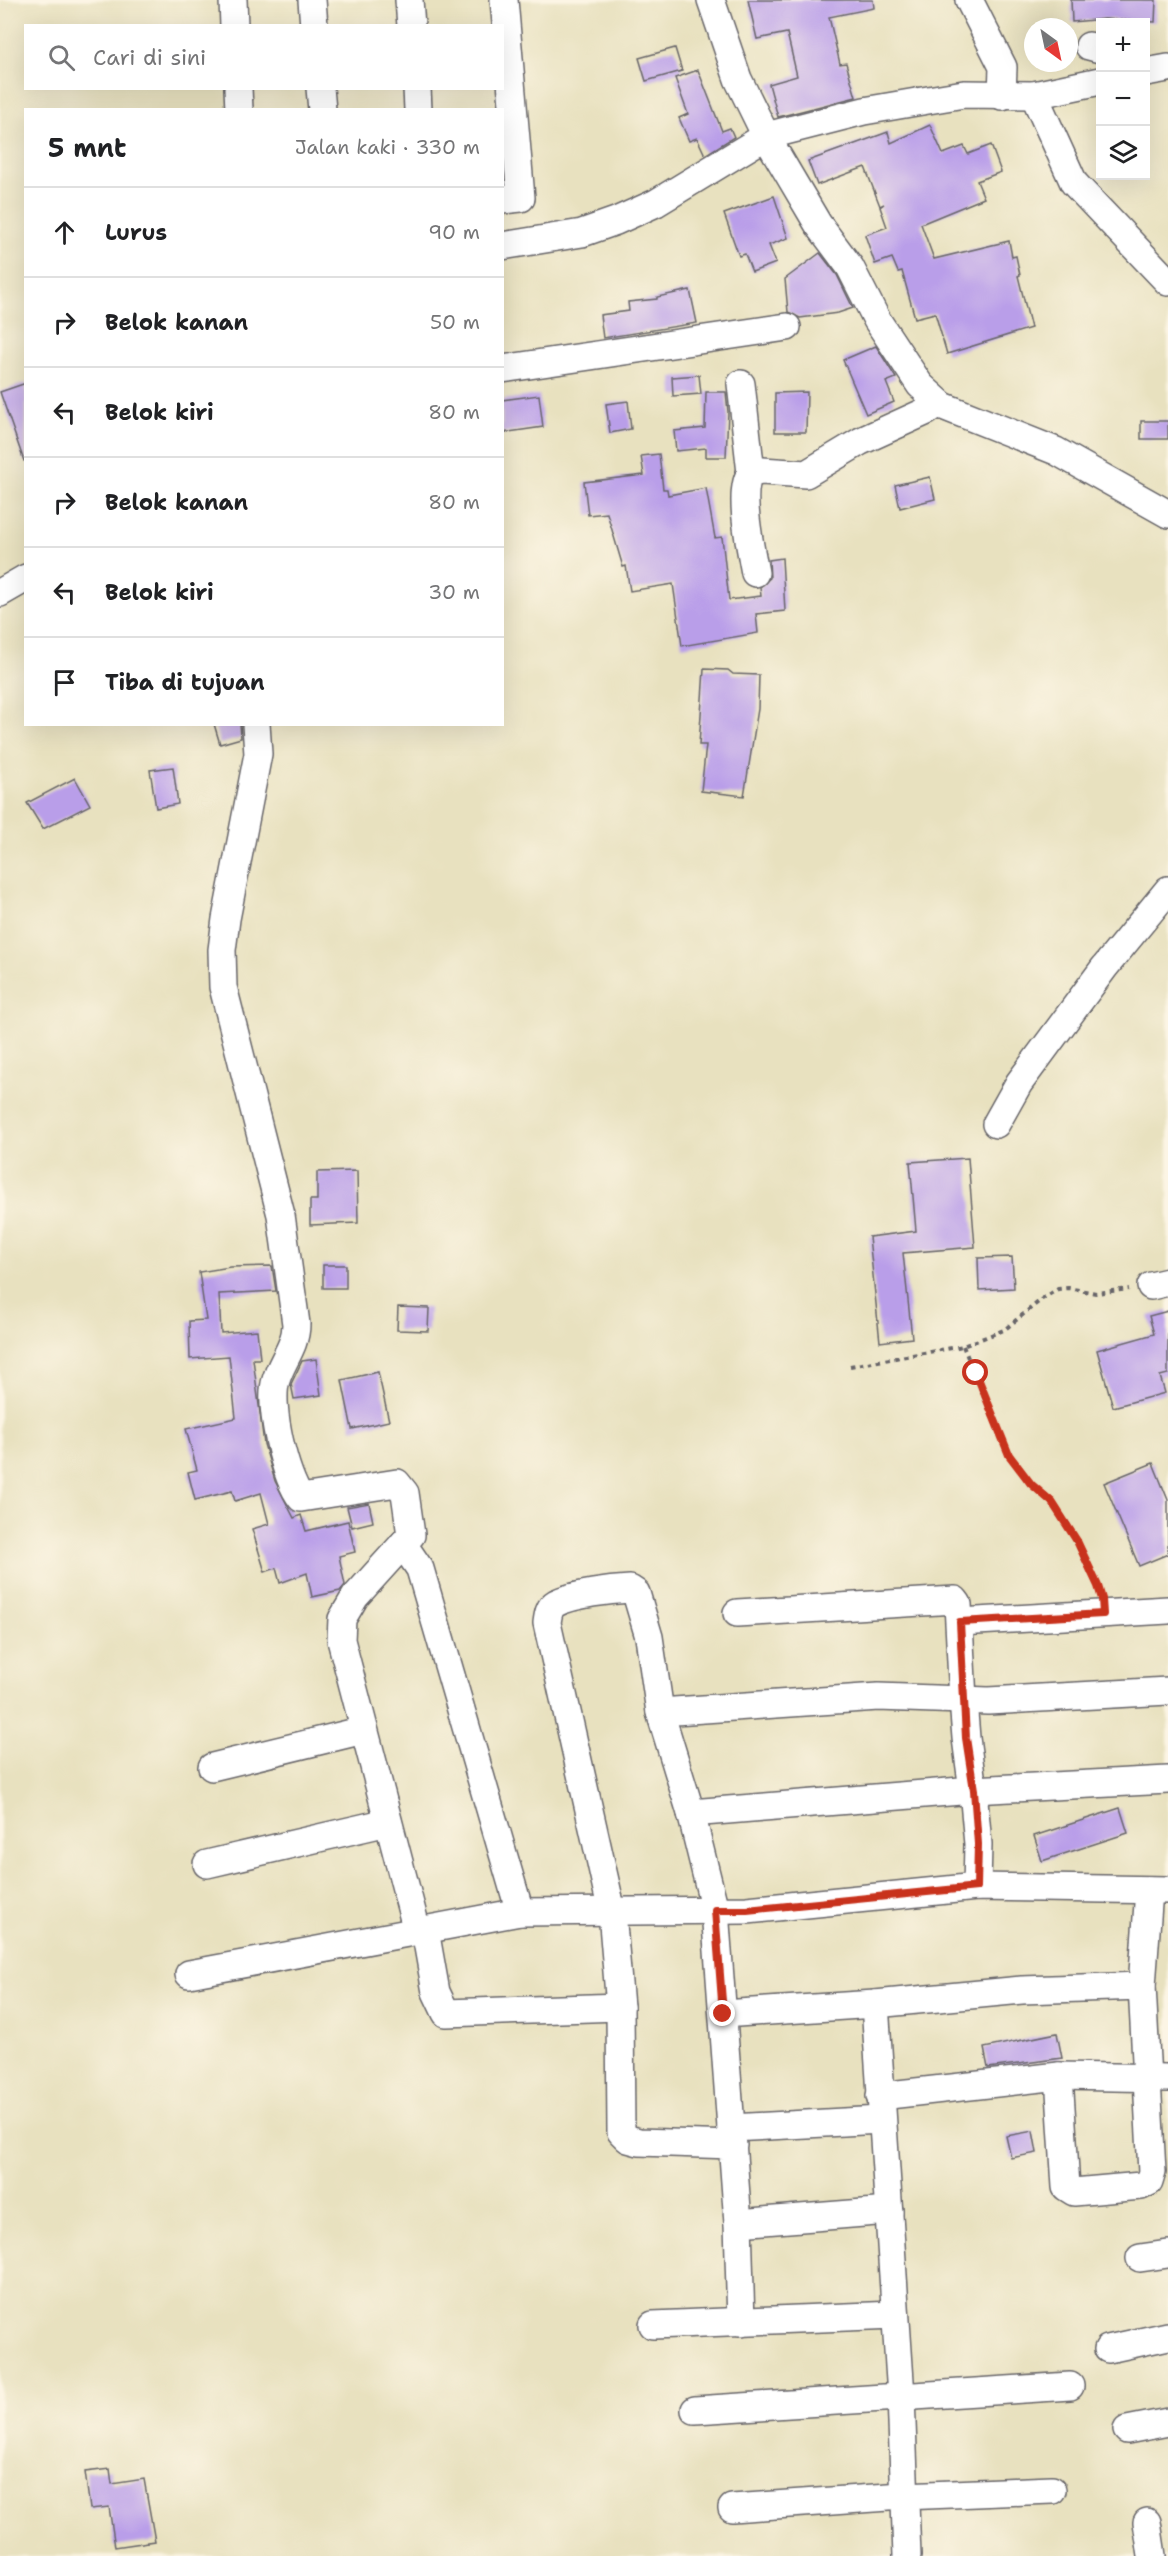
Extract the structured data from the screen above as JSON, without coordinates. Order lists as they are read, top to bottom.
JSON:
{
  "north": "bottom right",
  "page": {
    "map_buttons": ["+", "−"],
    "search": "Cari di sini",
    "heading": ["5 mnt", "Jalan kaki · 330 m"],
    "list": [
      ["Lurus", "90 m"],
      ["Belok kanan", "50 m"],
      ["Belok kiri", "80 m"],
      ["Belok kanan", "80 m"],
      ["Belok kiri", "30 m"],
      "Tiba di tujuan"
    ]
  }
}
